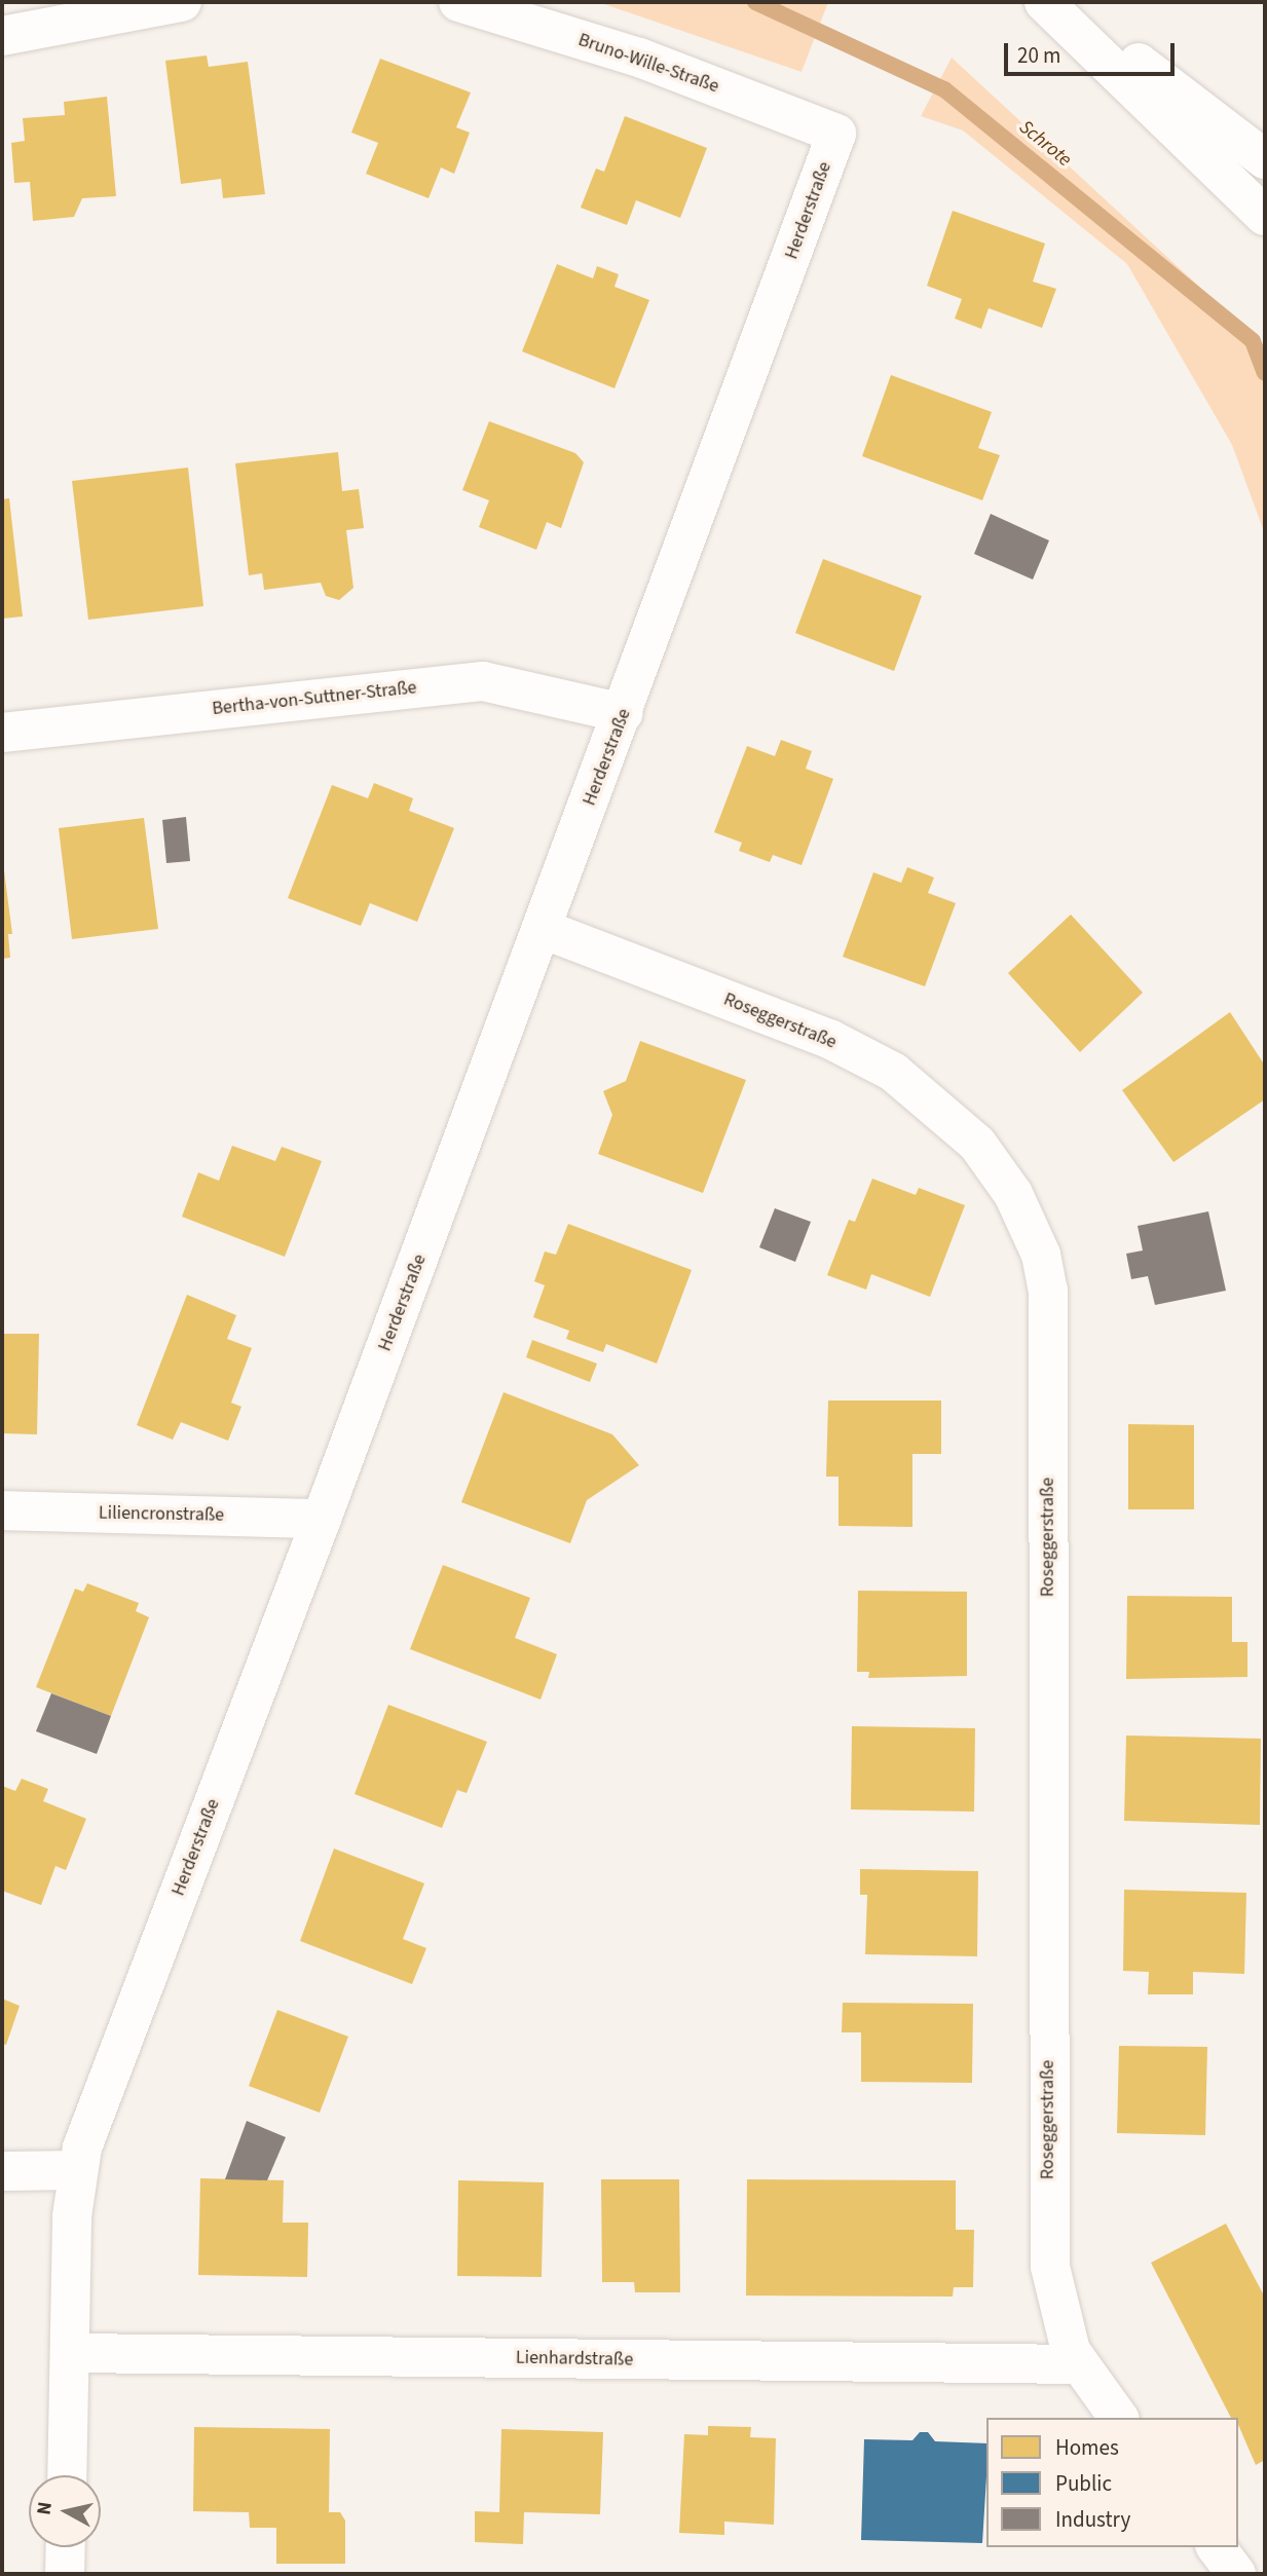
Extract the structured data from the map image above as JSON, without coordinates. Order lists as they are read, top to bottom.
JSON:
{
  "streets": {
    "main road": [
      "Bruno-Wille-Straße",
      "Herderstraße",
      "Bertha-von-Suttner-Straße",
      "Roseggerstraße",
      "Liliencronstraße",
      "Lienhardstraße"
    ]
  },
  "crossings": [
    ["Bruno-Wille-Straße", "Herderstraße"],
    ["Herderstraße", "Bertha-von-Suttner-Straße"],
    ["Herderstraße", "Roseggerstraße"],
    ["Herderstraße", "Liliencronstraße"],
    ["Herderstraße", "Lienhardstraße"],
    ["Roseggerstraße", "Lienhardstraße"]
  ],
  "water": ["Schrote"],
  "legend": ["Homes", "Public", "Industry"],
  "scale_bar": "20 m",
  "north": "left"
}
